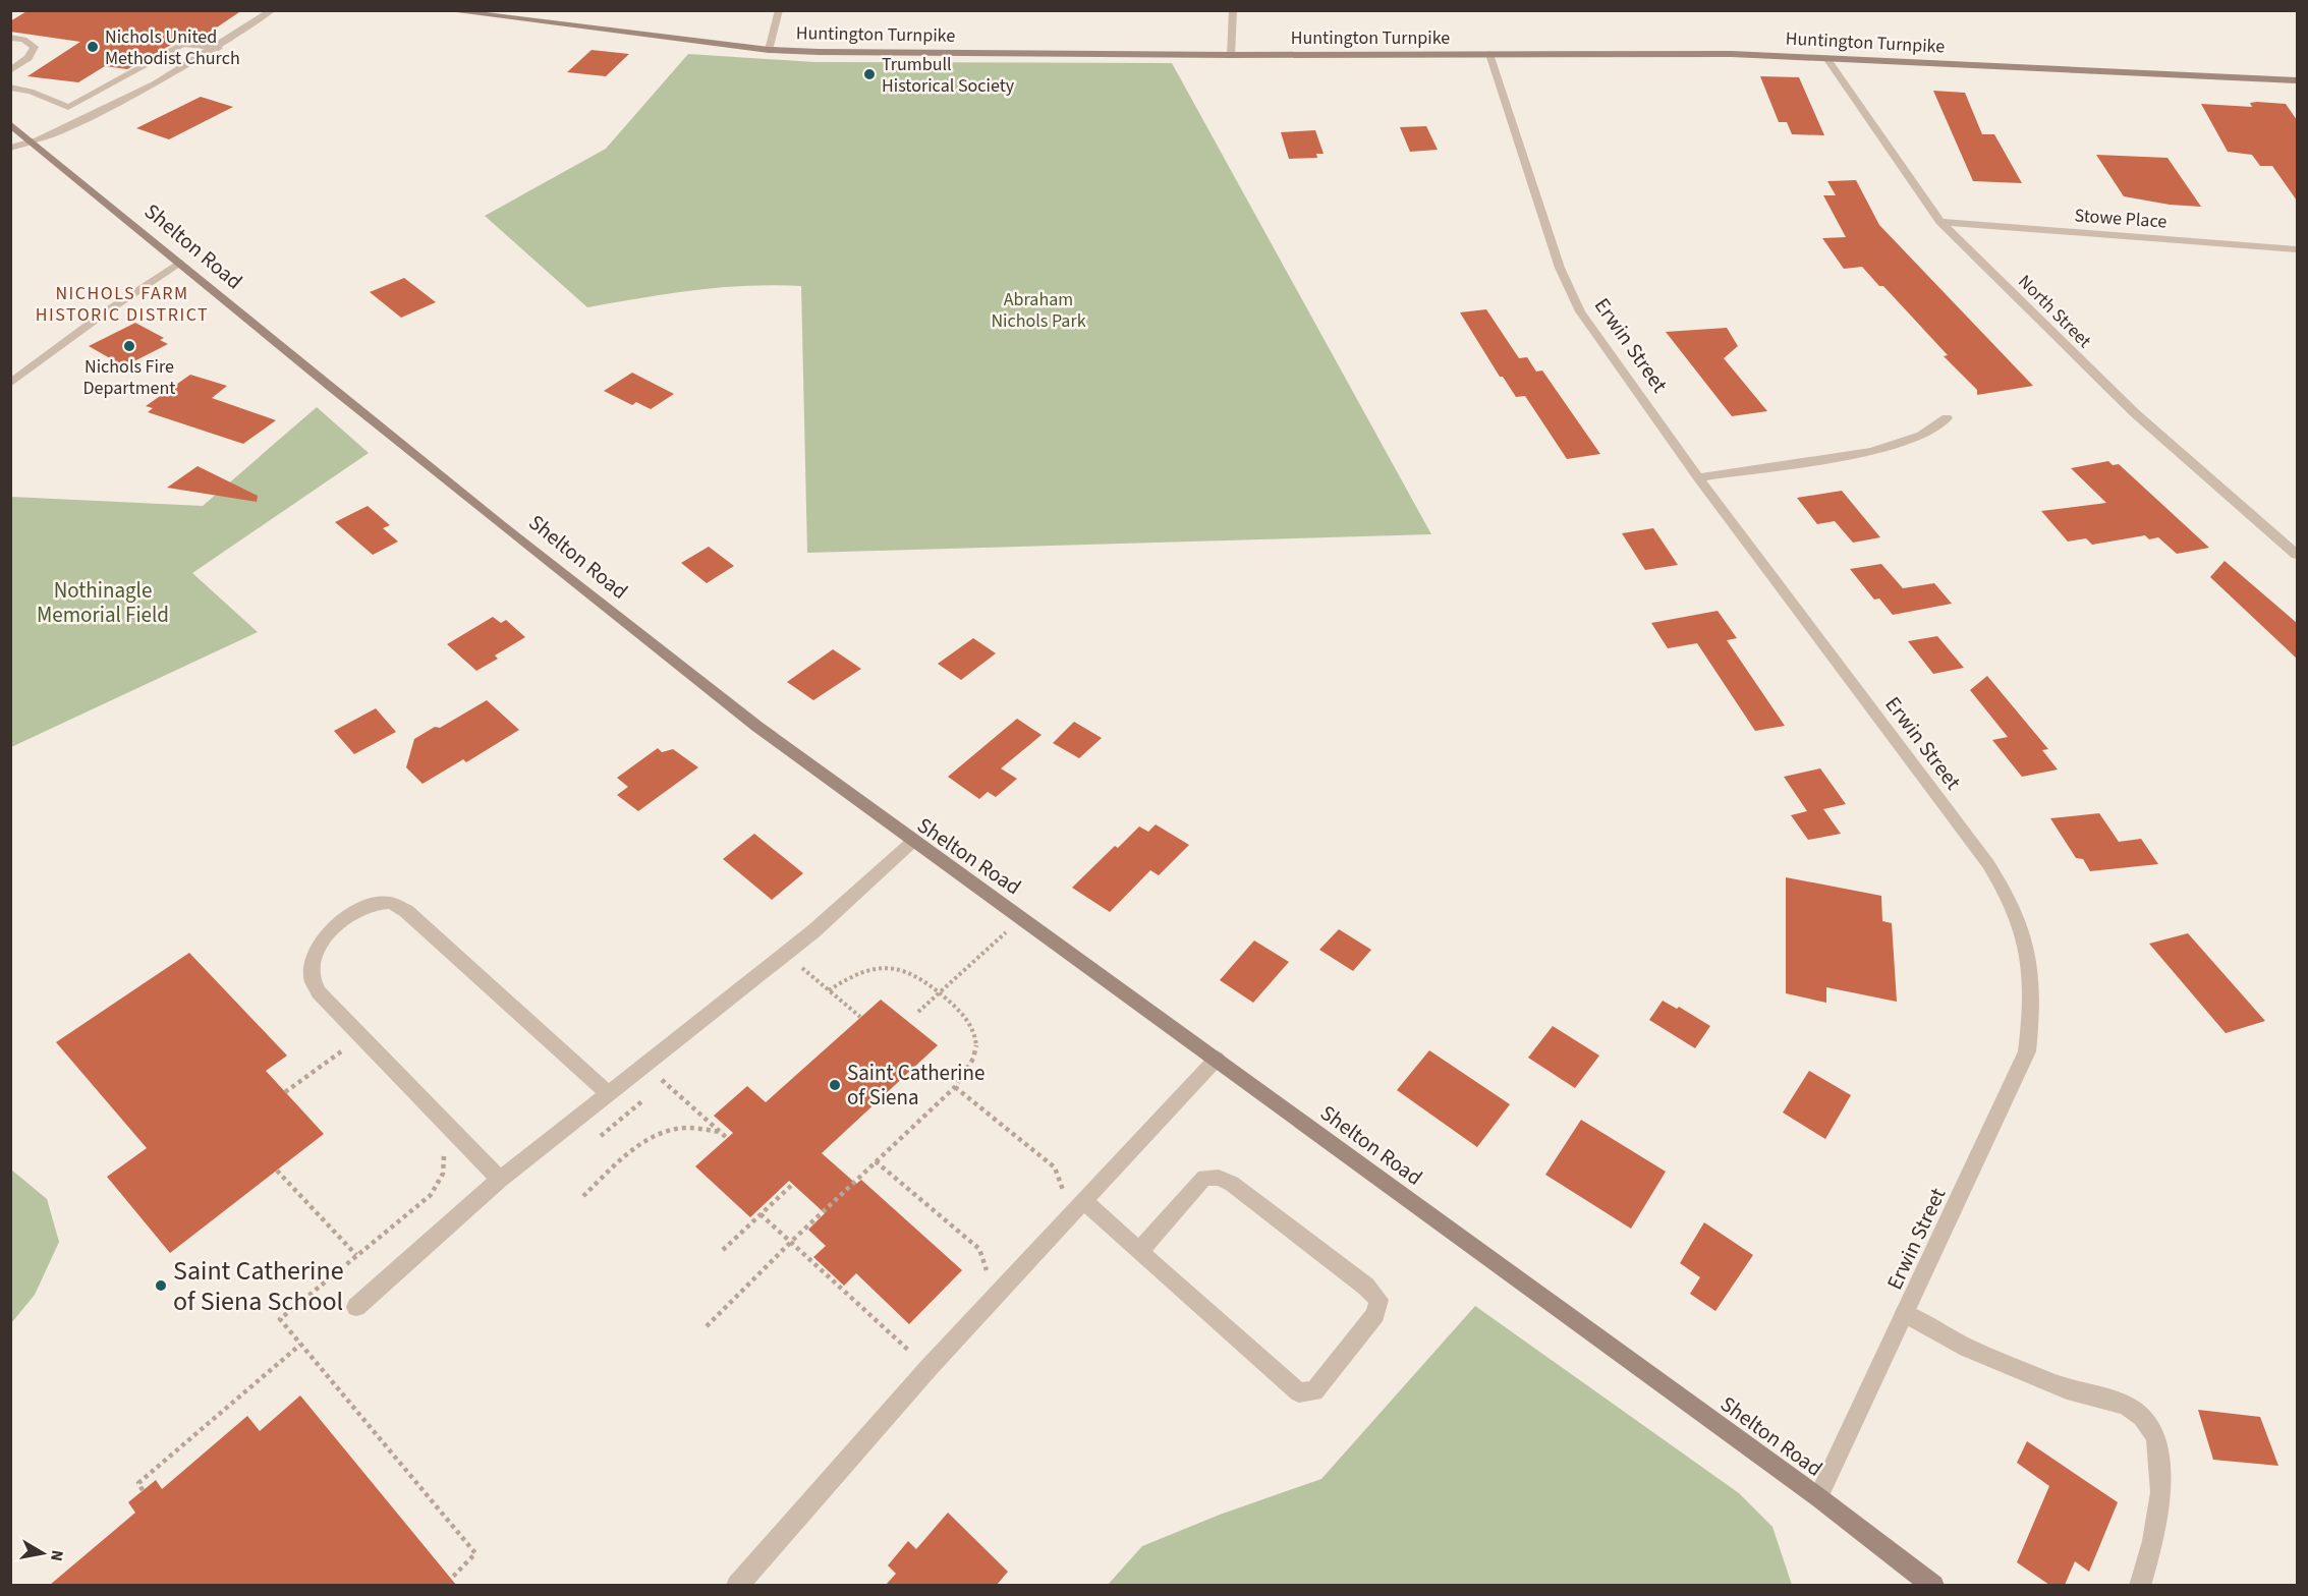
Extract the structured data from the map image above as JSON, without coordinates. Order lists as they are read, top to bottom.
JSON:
{
  "streets": {
    "main road": ["Huntington Turnpike", "Shelton Road"],
    "street": ["Stowe Place", "North Street", "Erwin Street"]
  },
  "crossings": [
    ["Huntington Turnpike", "North Street"],
    ["Huntington Turnpike", "Erwin Street"],
    ["Stowe Place", "North Street"],
    ["Shelton Road", "Erwin Street"]
  ],
  "districts": ["NICHOLS FARM HISTORIC DISTRICT"],
  "parks": ["Abraham Nichols Park", "Nothinagle Memorial Field"],
  "places": [
    "Nichols United Methodist Church",
    "Trumbull Historical Society",
    "Nichols Fire Department",
    "Saint Catherine of Siena",
    "Saint Catherine of Siena School"
  ],
  "north": "right"
}
